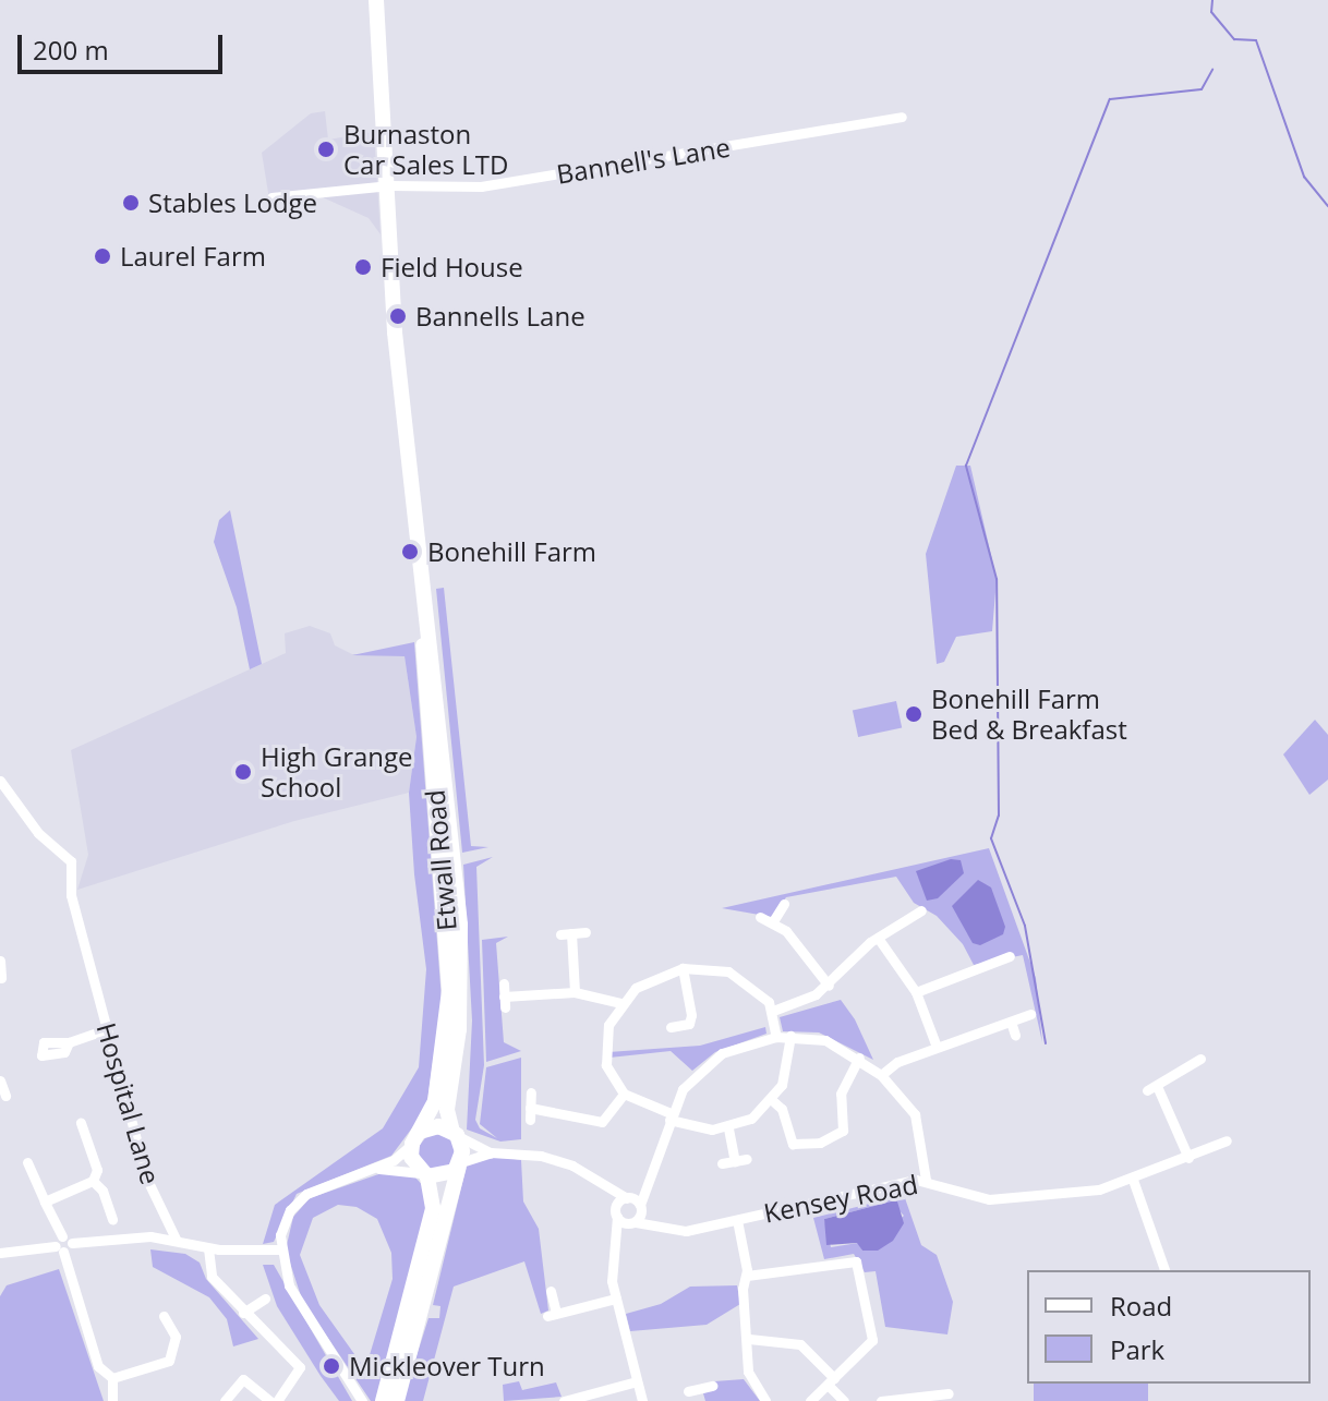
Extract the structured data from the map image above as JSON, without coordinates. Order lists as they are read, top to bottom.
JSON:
{
  "streets": {
    "highway": ["Etwall Road"],
    "street": ["Bannell's Lane", "Hospital Lane", "Kensey Road"]
  },
  "crossings": [
    ["Bannell's Lane", "Etwall Road"]
  ],
  "places": [
    "Burnaston Car Sales LTD",
    "Stables Lodge",
    "Laurel Farm",
    "Field House",
    "Bannells Lane",
    "Bonehill Farm",
    "Bonehill Farm Bed & Breakfast",
    "High Grange School",
    "Mickleover Turn"
  ],
  "legend": ["Road", "Park"],
  "scale_bar": "200 m"
}
